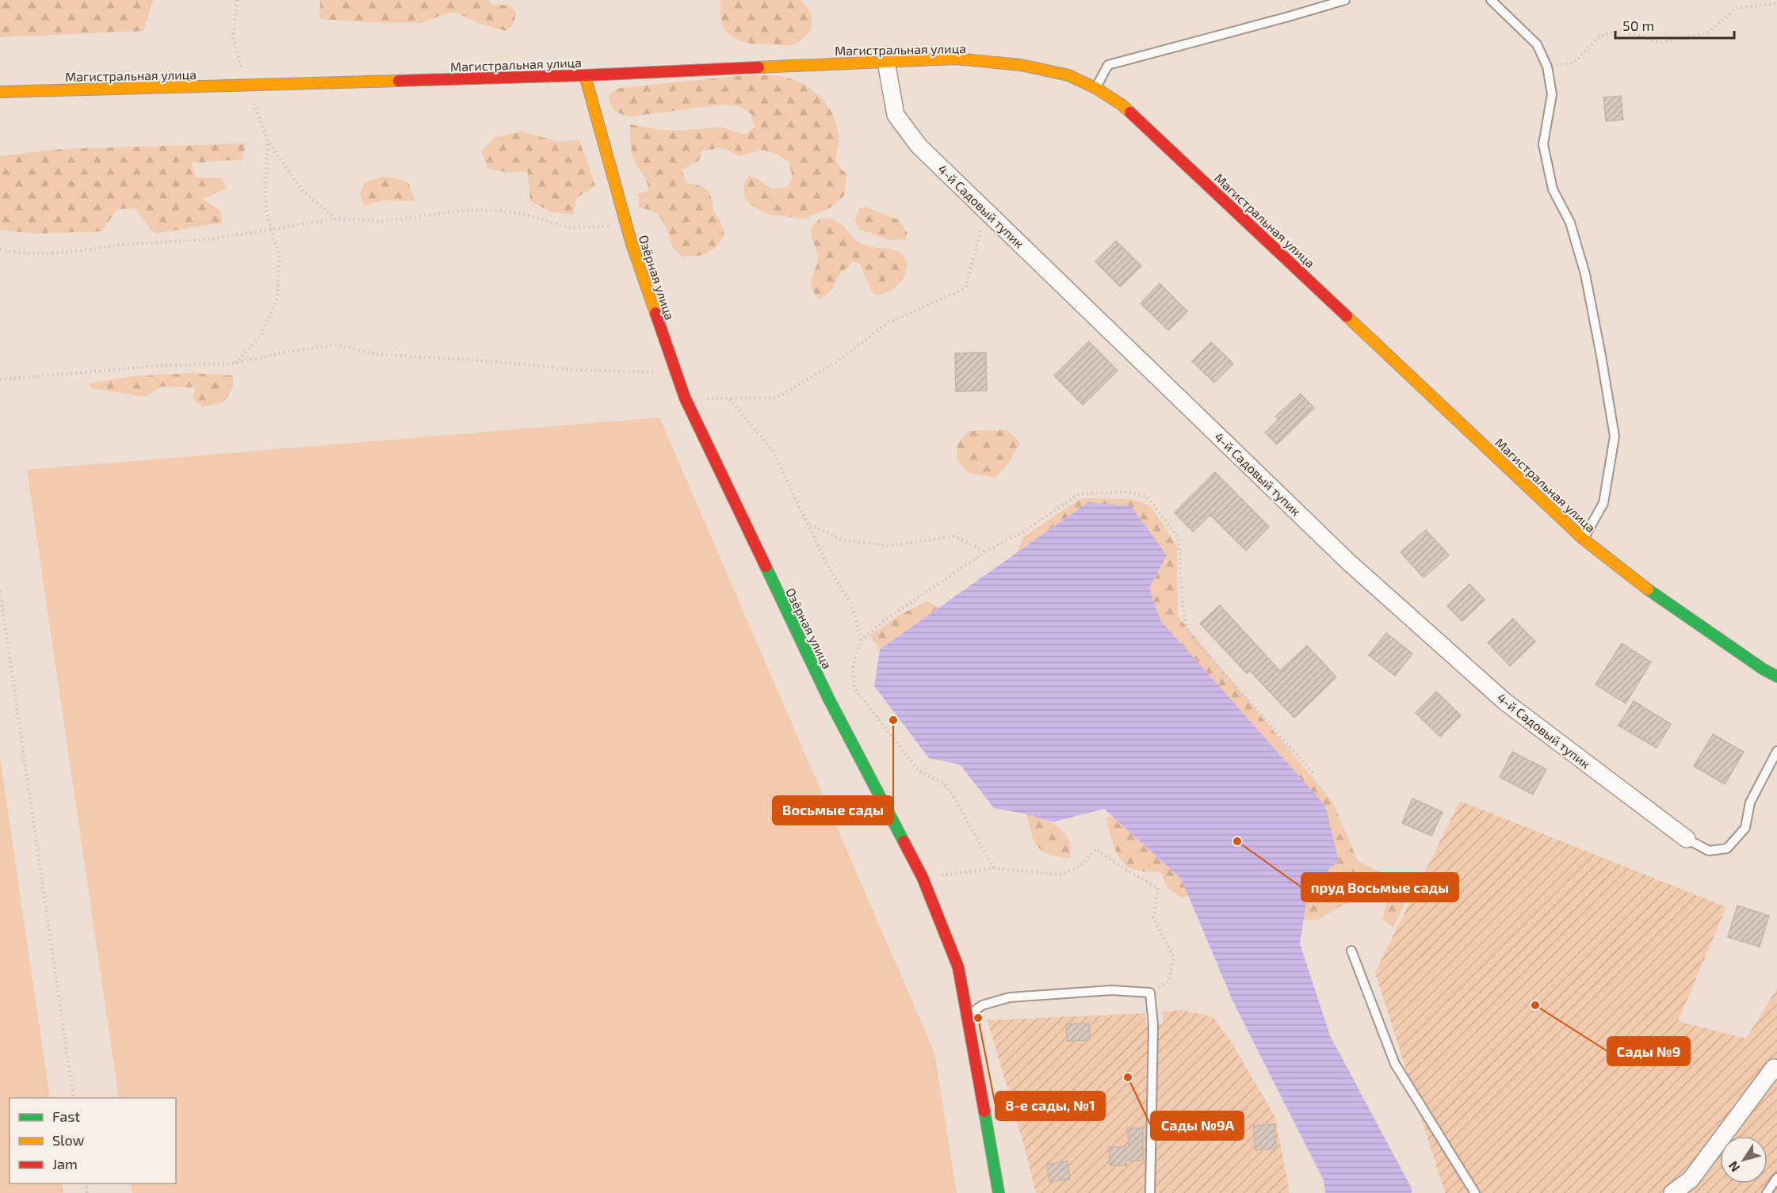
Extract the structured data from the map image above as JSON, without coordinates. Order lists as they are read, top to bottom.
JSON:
{
  "streets": {
    "street": ["Магистральная улица", "4-й Садовый тупик", "Озёрная улица"]
  },
  "crossings": [
    ["Магистральная улица", "4-й Садовый тупик"],
    ["Магистральная улица", "Озёрная улица"]
  ],
  "places": [
    "Восьмые сады",
    "пруд Восьмые сады",
    "Сады №9",
    "8-е сады, №1",
    "Сады №9А"
  ],
  "legend": ["Fast", "Slow", "Jam"],
  "scale_bar": "50 m",
  "north": "bottom left"
}
